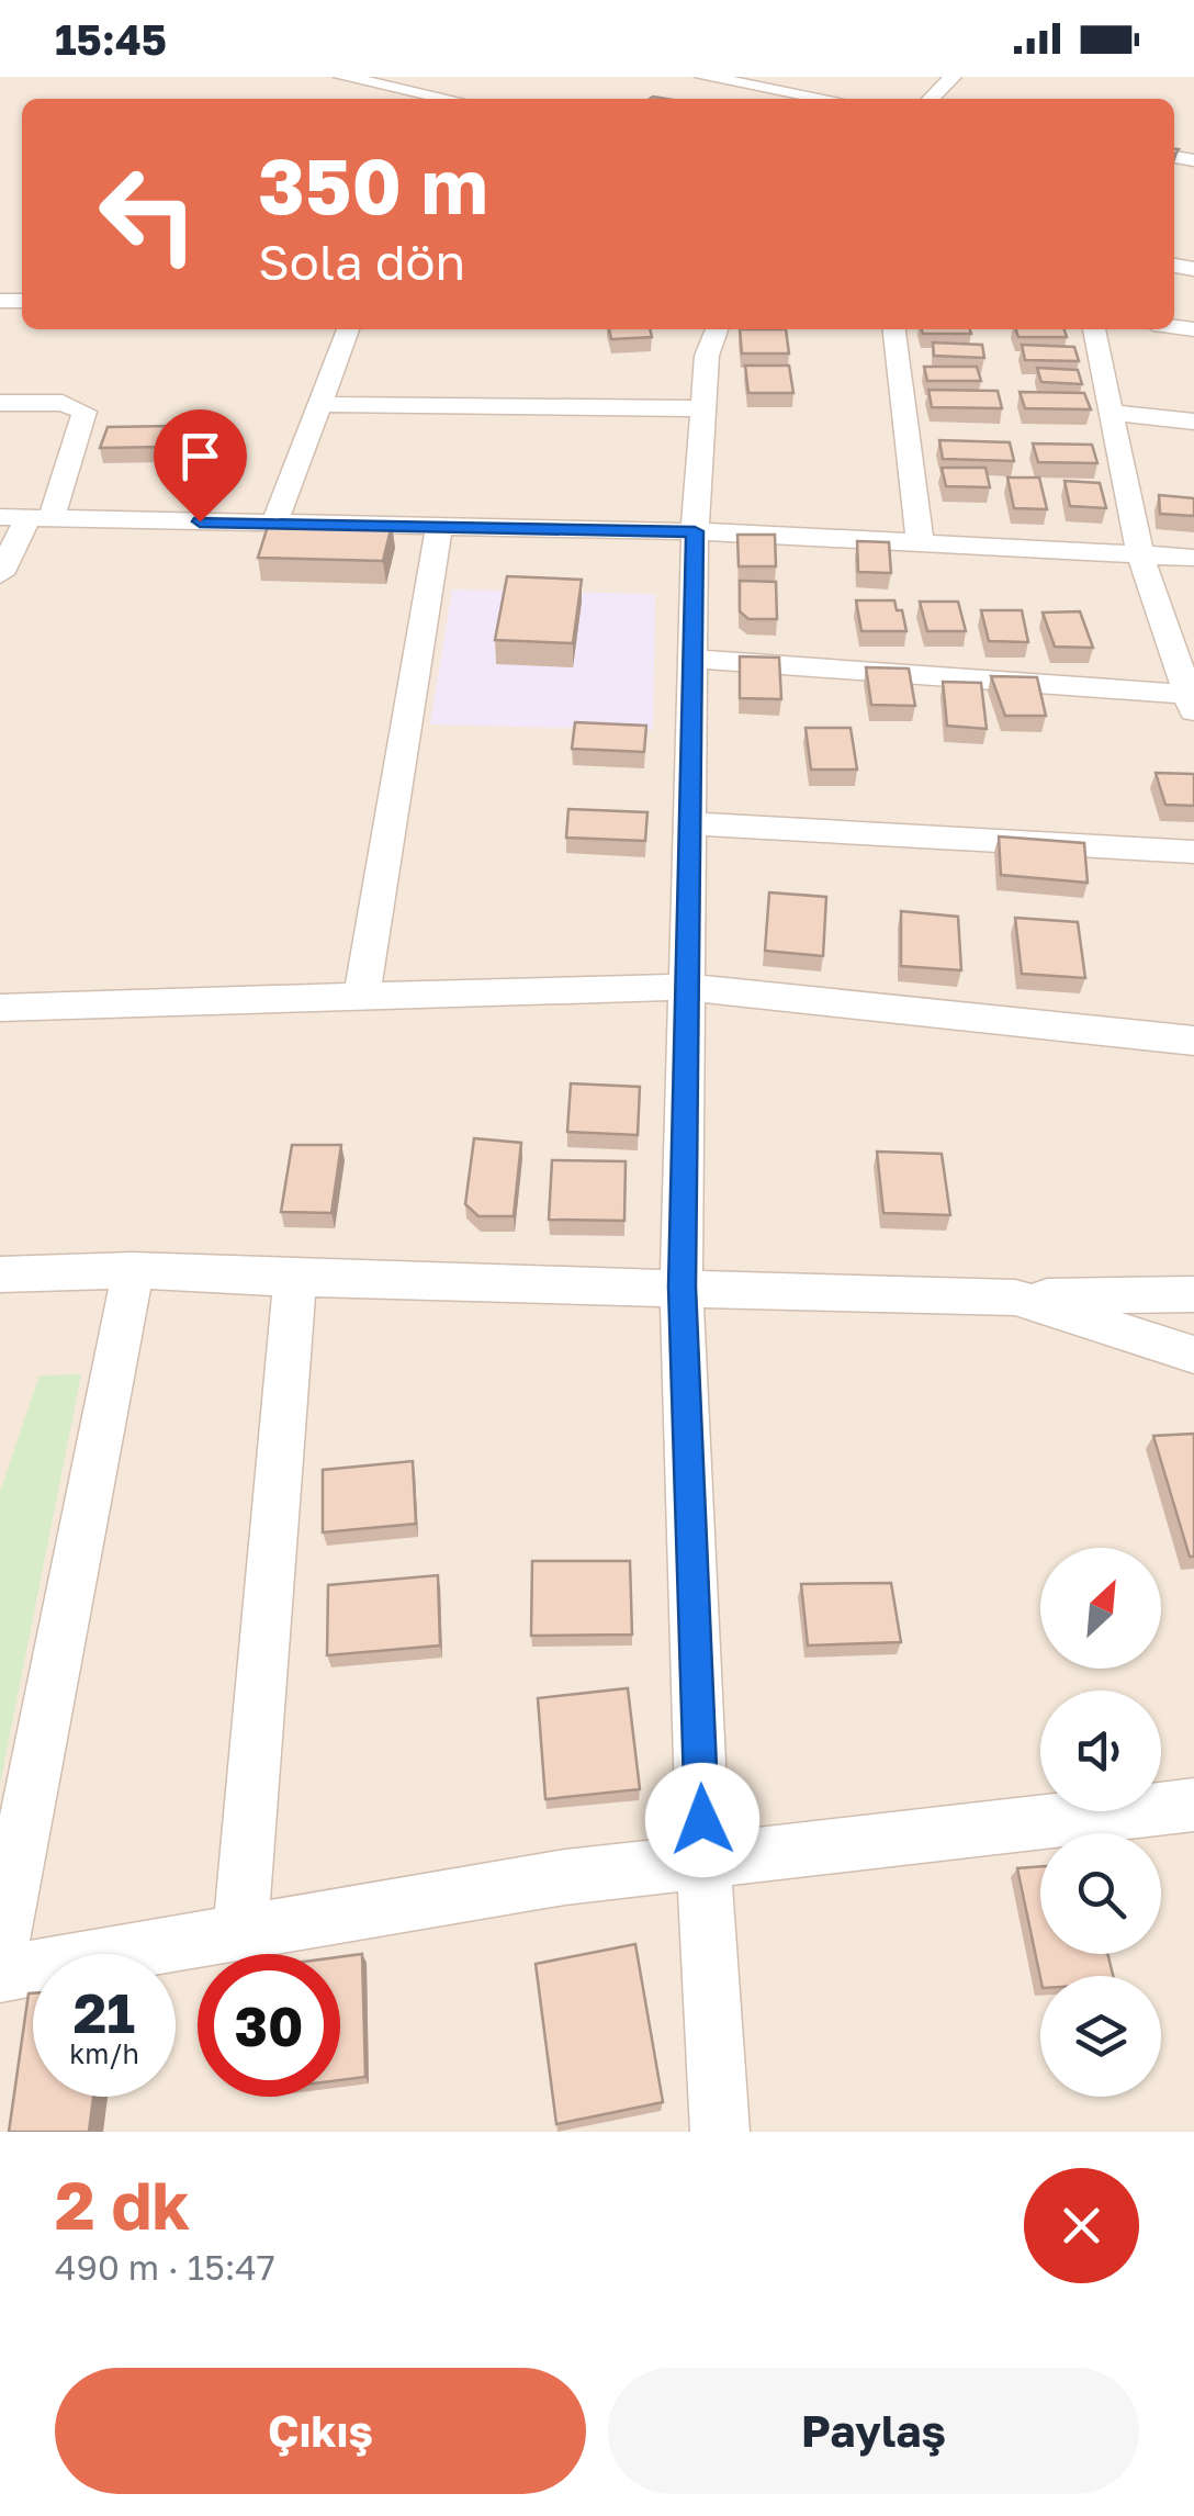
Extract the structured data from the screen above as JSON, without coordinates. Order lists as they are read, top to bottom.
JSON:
{
  "north": "top right",
  "page": {
    "status": "15:45",
    "turn": ["350 m", "Sola dön"],
    "speed": "21 km/h",
    "limit": "30",
    "heading": ["2 dk", "490 m · 15:47"],
    "buttons": ["Çıkış", "Paylaş"]
  }
}
